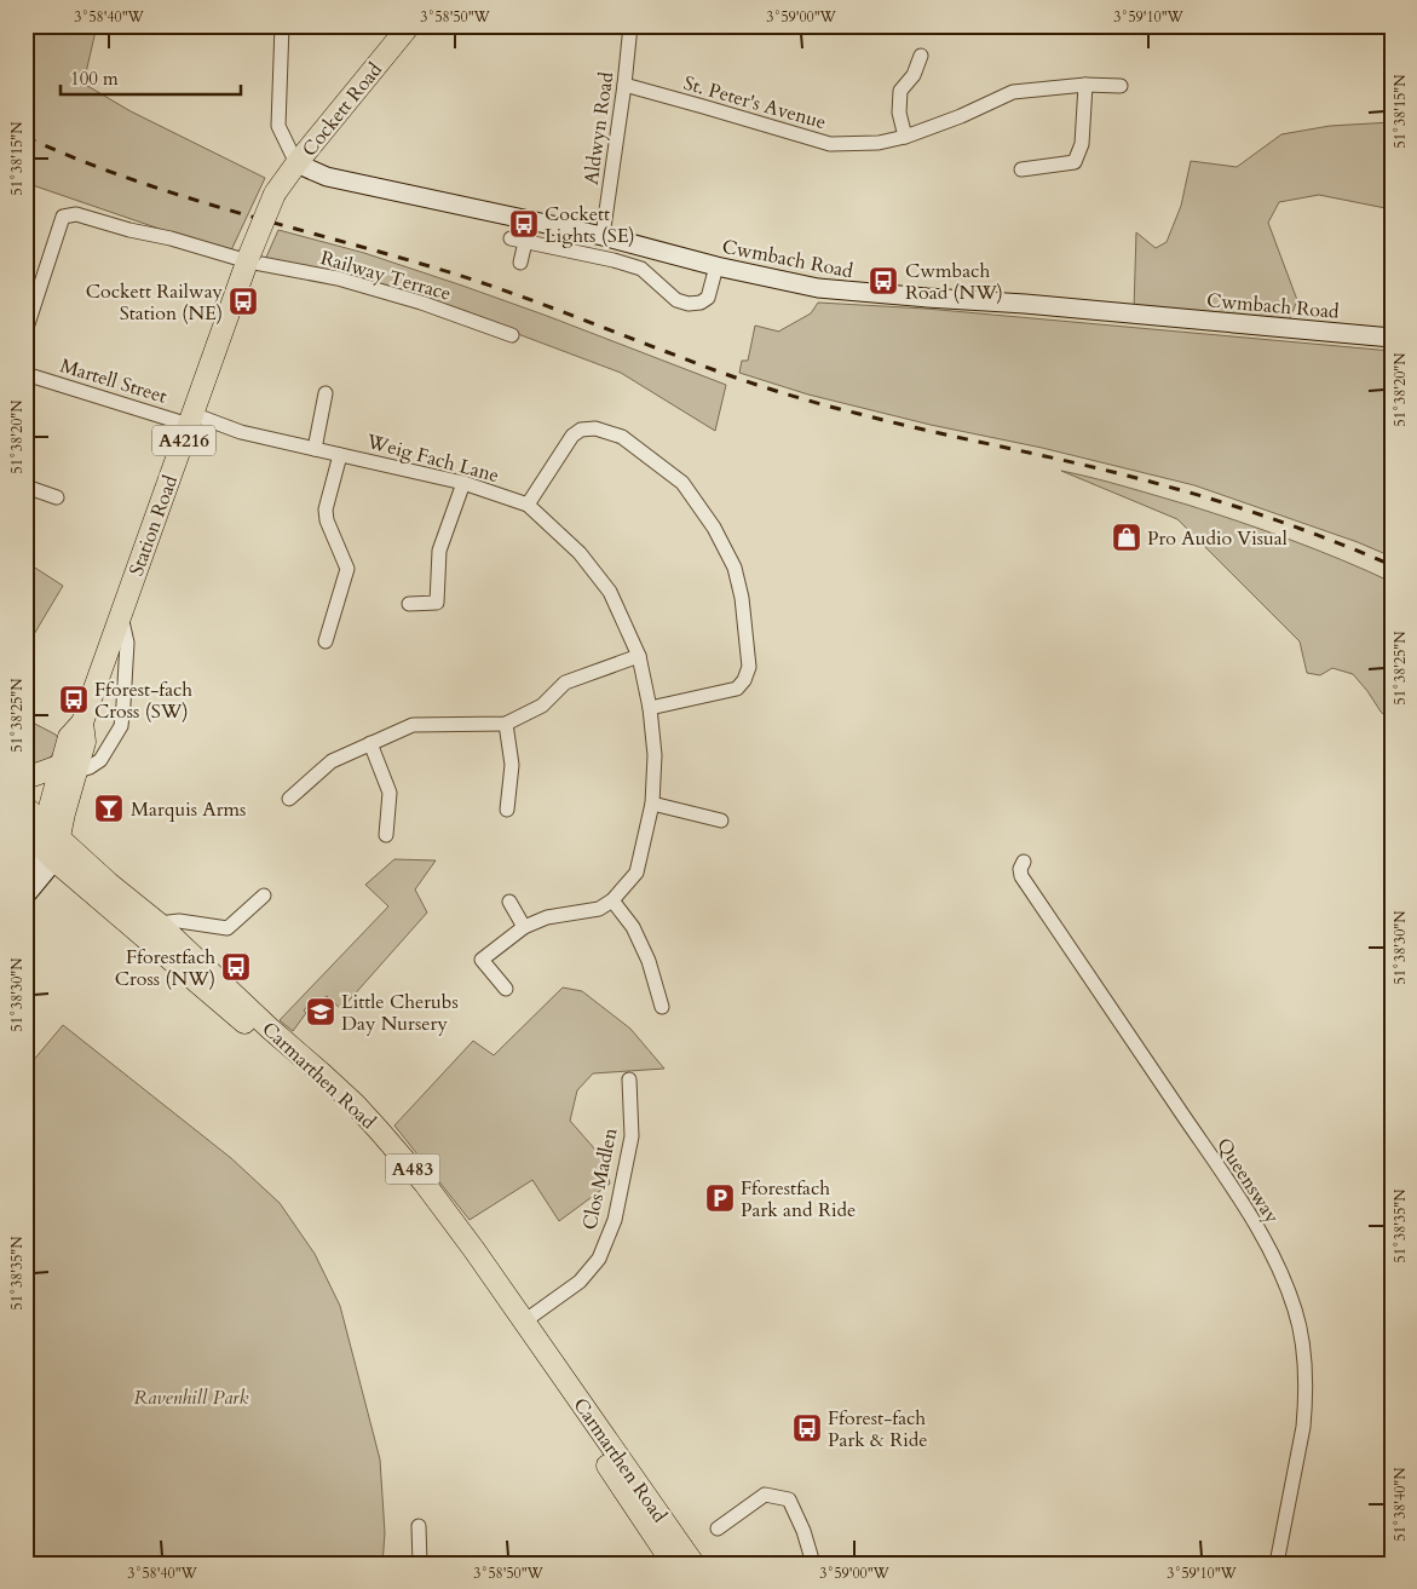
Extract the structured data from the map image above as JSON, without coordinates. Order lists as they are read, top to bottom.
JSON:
{
  "streets": {
    "main road": [
      "Cockett Road",
      "Cwmbach Road",
      "A4216",
      "Station Road",
      "Carmarthen Road",
      "A483"
    ],
    "street": [
      "St. Peter's Avenue",
      "Aldwyn Road",
      "Railway Terrace",
      "Martell Street",
      "Weig Fach Lane",
      "Clos Madlen",
      "Queensway"
    ]
  },
  "crossings": [
    ["St. Peter's Avenue", "Aldwyn Road"],
    ["Cockett Road", "Cwmbach Road"],
    ["Cockett Road", "Station Road"],
    ["Aldwyn Road", "Cwmbach Road"],
    ["Cwmbach Road", "Station Road"],
    ["Railway Terrace", "Station Road"],
    ["Martell Street", "Weig Fach Lane"],
    ["Martell Street", "Station Road"],
    ["Weig Fach Lane", "Station Road"],
    ["Station Road", "Carmarthen Road"],
    ["Carmarthen Road", "Clos Madlen"]
  ],
  "parks": ["Ravenhill Park"],
  "places": {
    "bus stop": [
      "Cockett Lights (SE)",
      "Cwmbach Road (NW)",
      "Cockett Railway Station (NE)",
      "Fforest-fach Cross (SW)",
      "Fforestfach Cross (NW)",
      "Fforest-fach Park & Ride"
    ],
    "shop": ["Pro Audio Visual"],
    "bar": ["Marquis Arms"],
    "school or university": ["Little Cherubs Day Nursery"],
    "parking": ["Fforestfach Park and Ride"]
  },
  "scale_bar": "100 m",
  "coordinates": [
    "3°58'40\"W",
    "3°58'50\"W",
    "3°59'00\"W",
    "3°59'10\"W",
    "51°38'15\"N",
    "51°38'20\"N",
    "51°38'25\"N",
    "51°38'30\"N",
    "51°38'35\"N",
    "51°38'40\"N"
  ]
}
